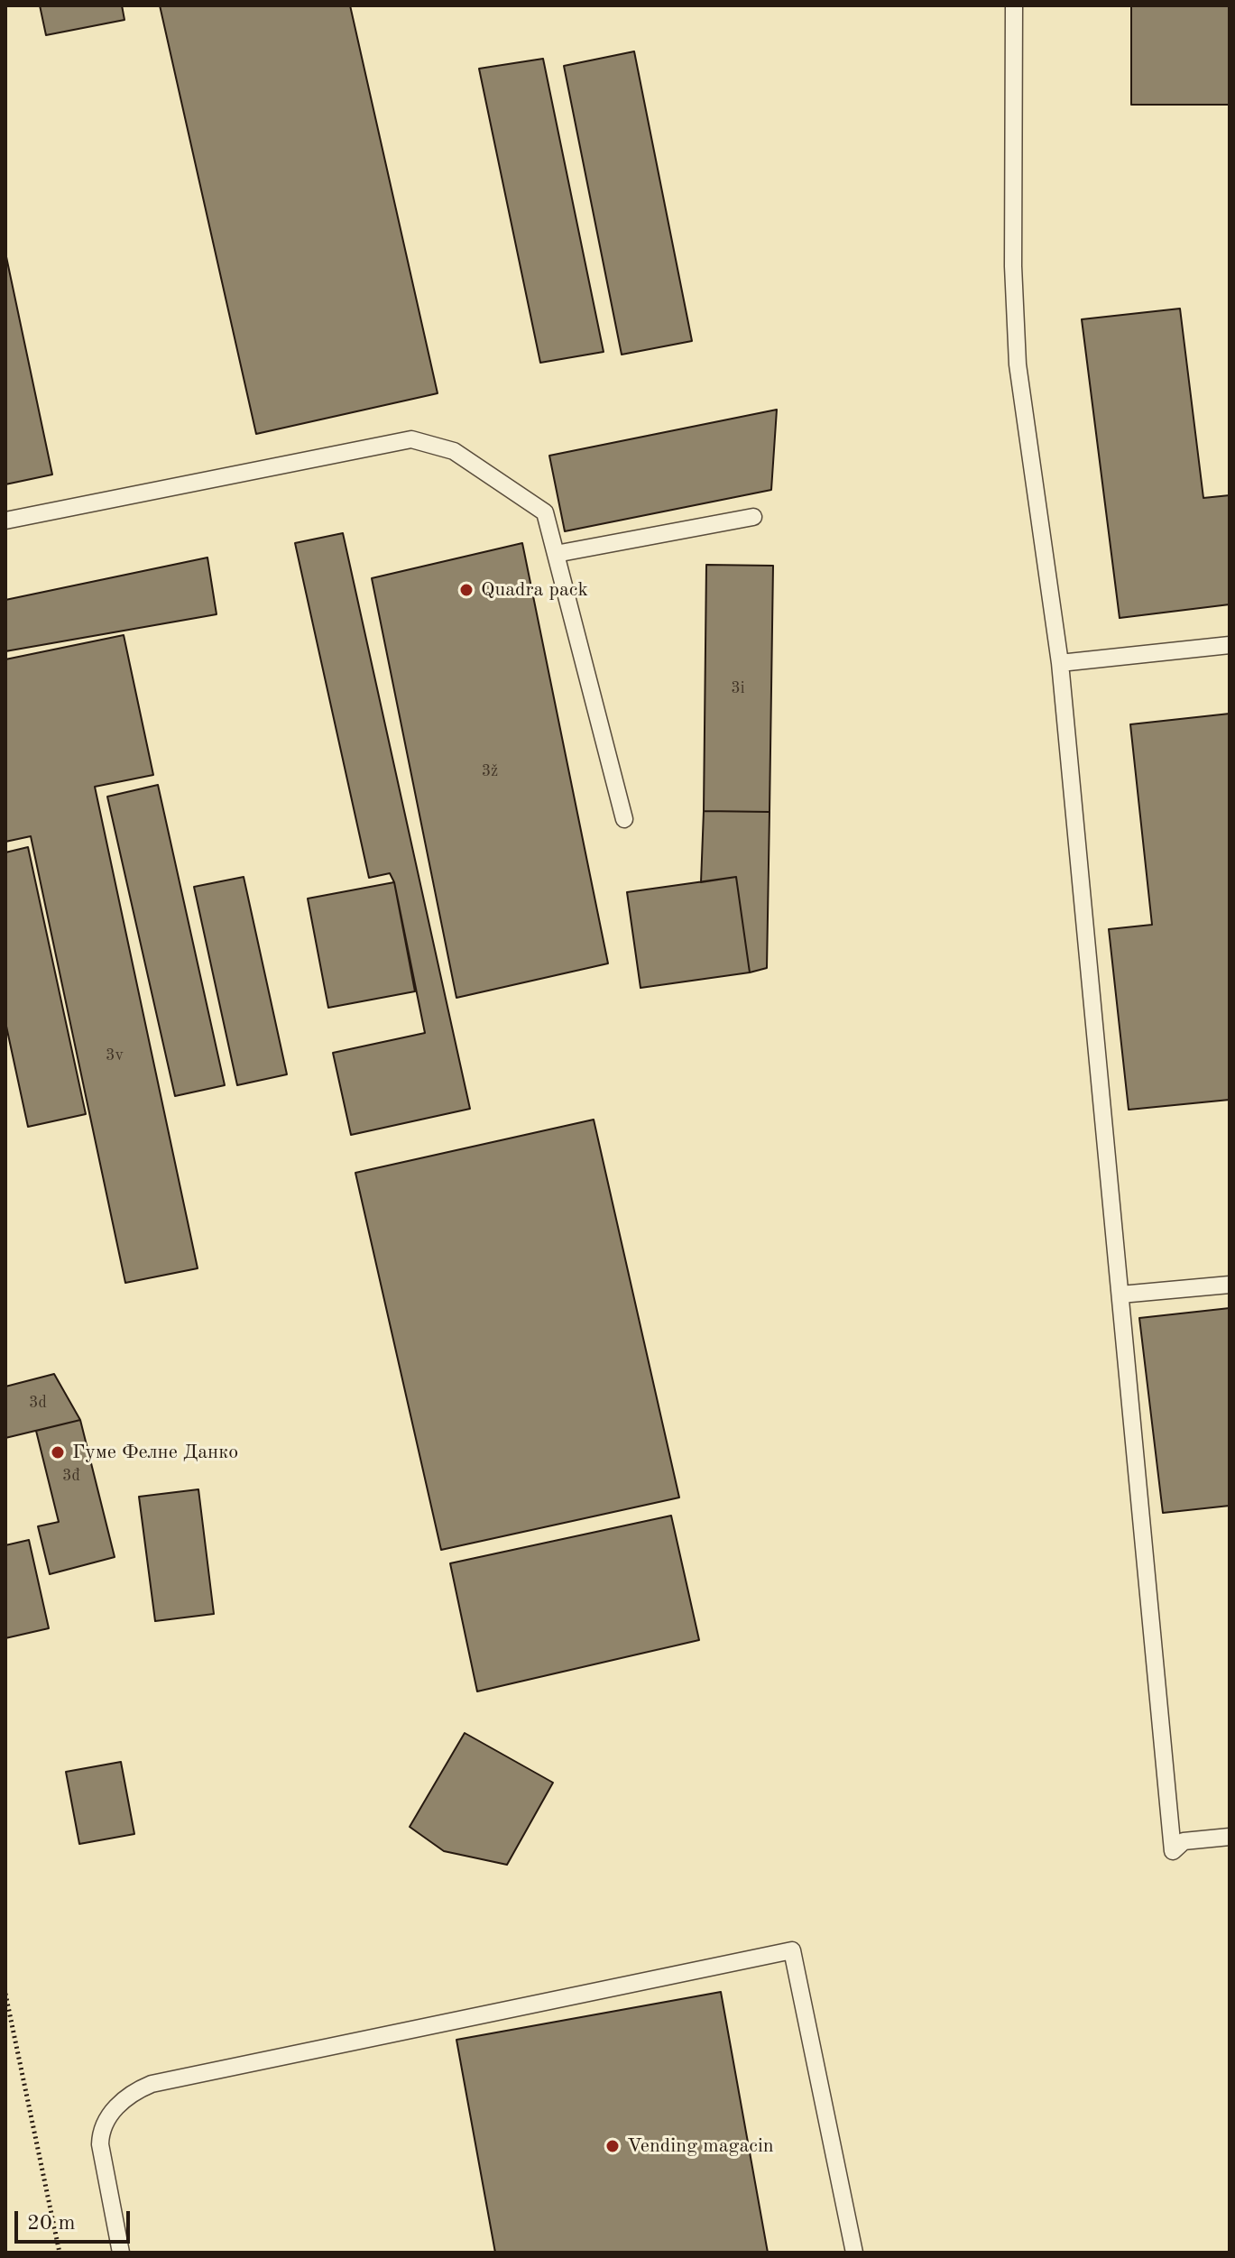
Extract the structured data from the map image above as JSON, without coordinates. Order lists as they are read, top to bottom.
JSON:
{
  "places": ["Quadra pack", "Гуме Фелне Данко", "Vending magacin"],
  "house_numbers": [
    "3i",
    "3ž",
    "3v",
    "3d",
    "3đ"
  ],
  "scale_bar": "20 m"
}
